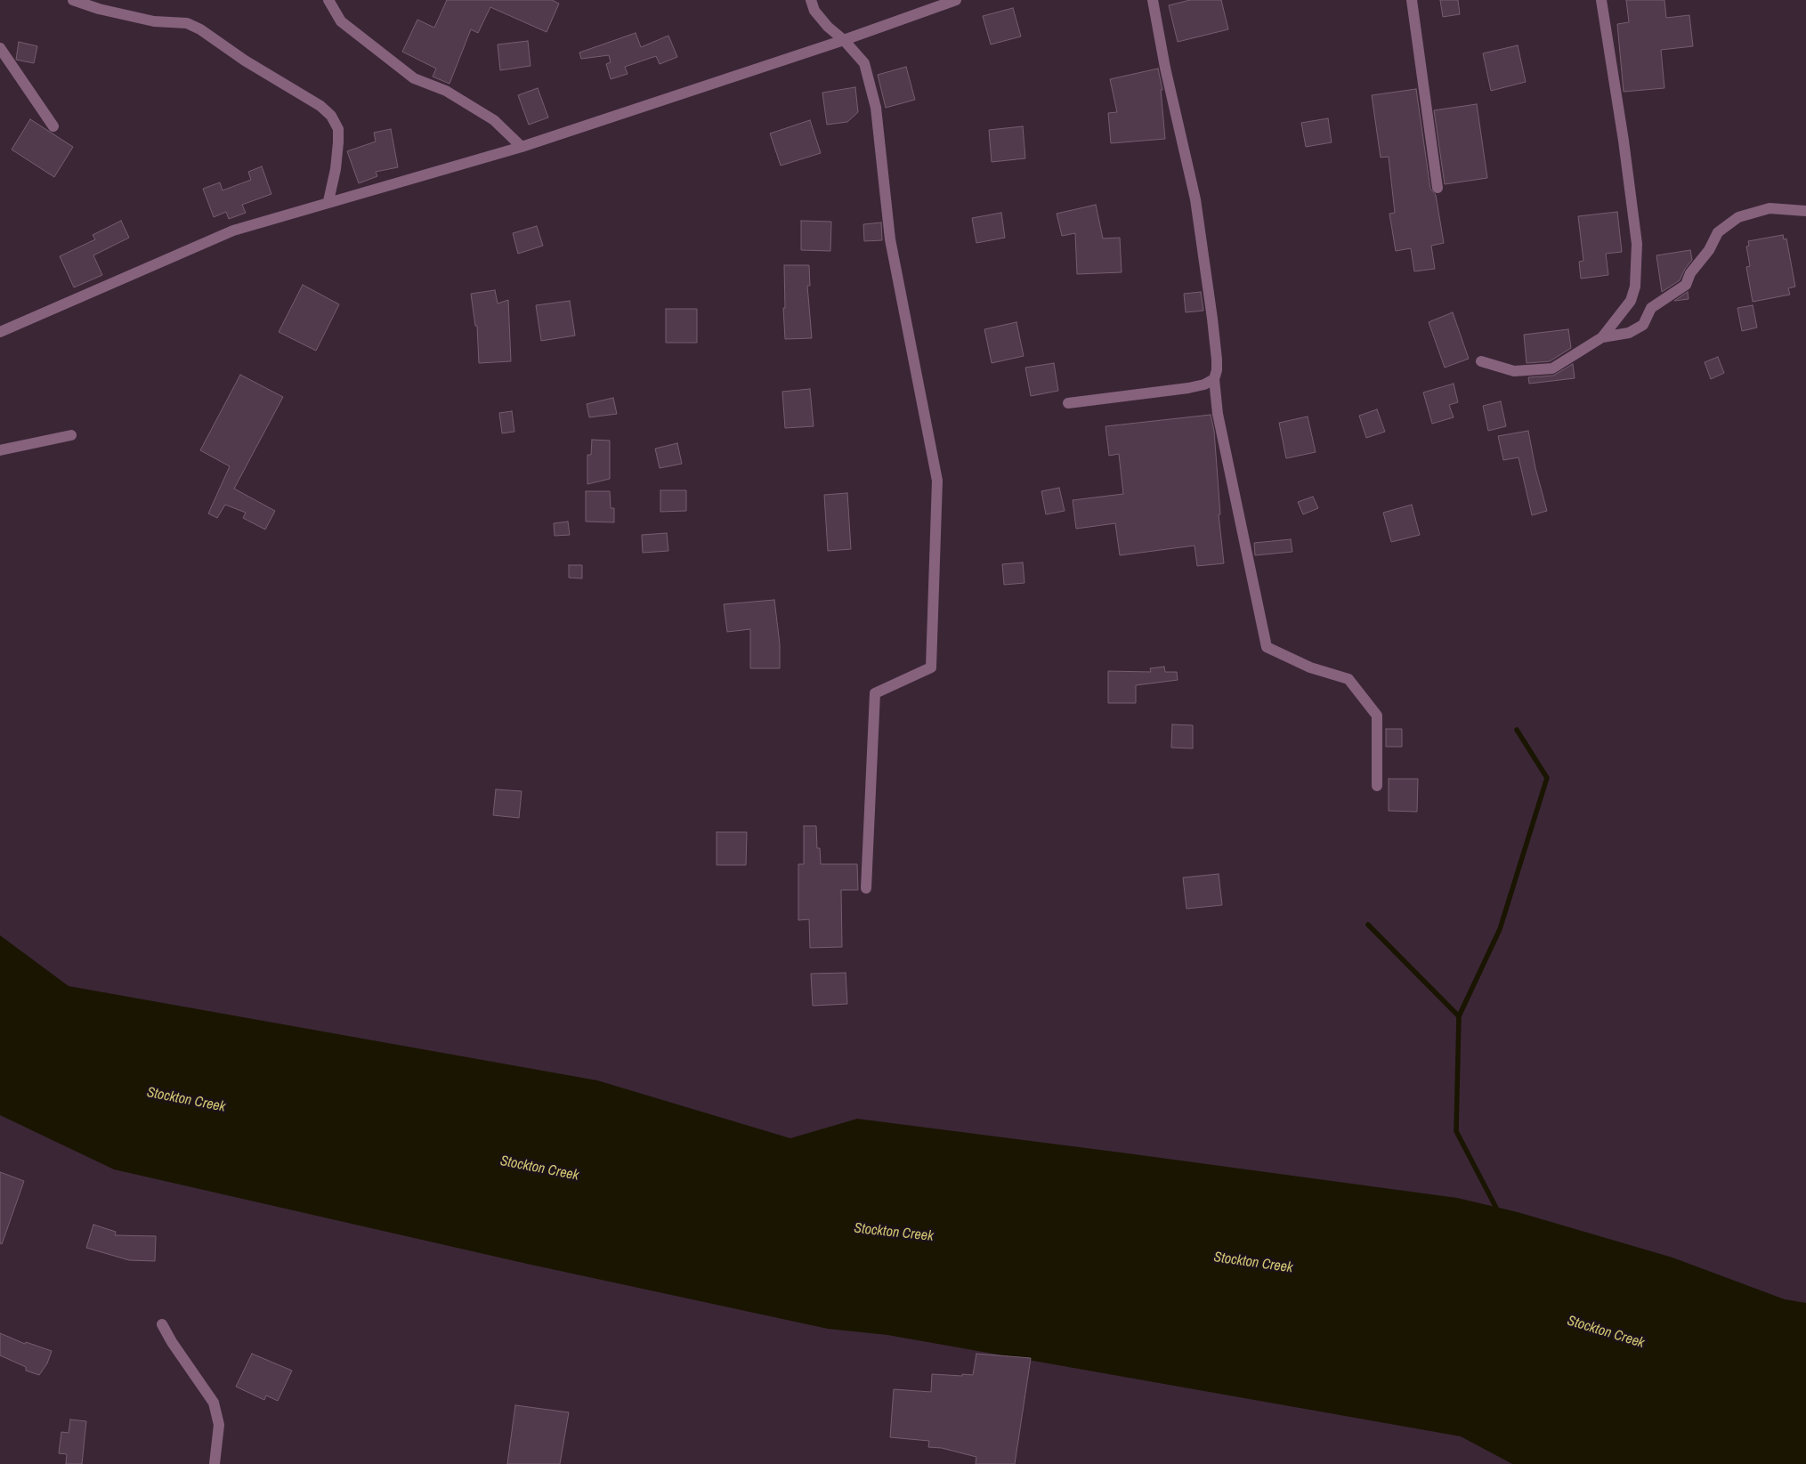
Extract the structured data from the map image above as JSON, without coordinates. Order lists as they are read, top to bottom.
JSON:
{
  "water": ["Stockton Creek"]
}
